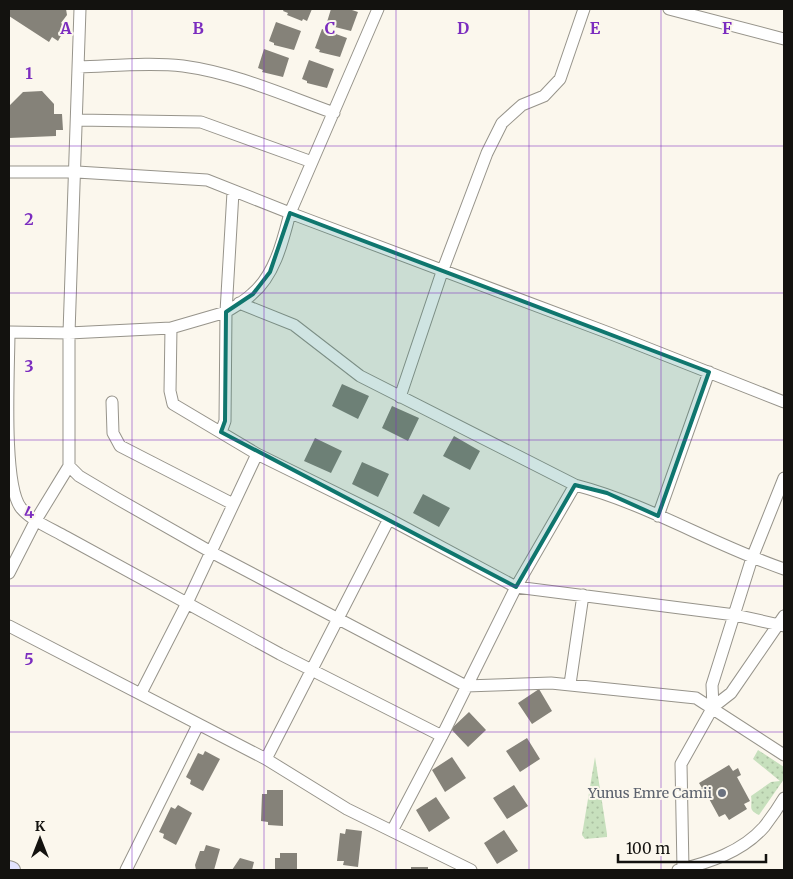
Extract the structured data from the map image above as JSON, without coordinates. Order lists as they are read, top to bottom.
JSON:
{
  "places": ["Yunus Emre Camii"],
  "scale_bar": "100 m",
  "north": "top",
  "grid": {
    "columns": [
      "A",
      "B",
      "C",
      "D",
      "E",
      "F"
    ],
    "rows": [
      "1",
      "2",
      "3",
      "4",
      "5"
    ]
  }
}
